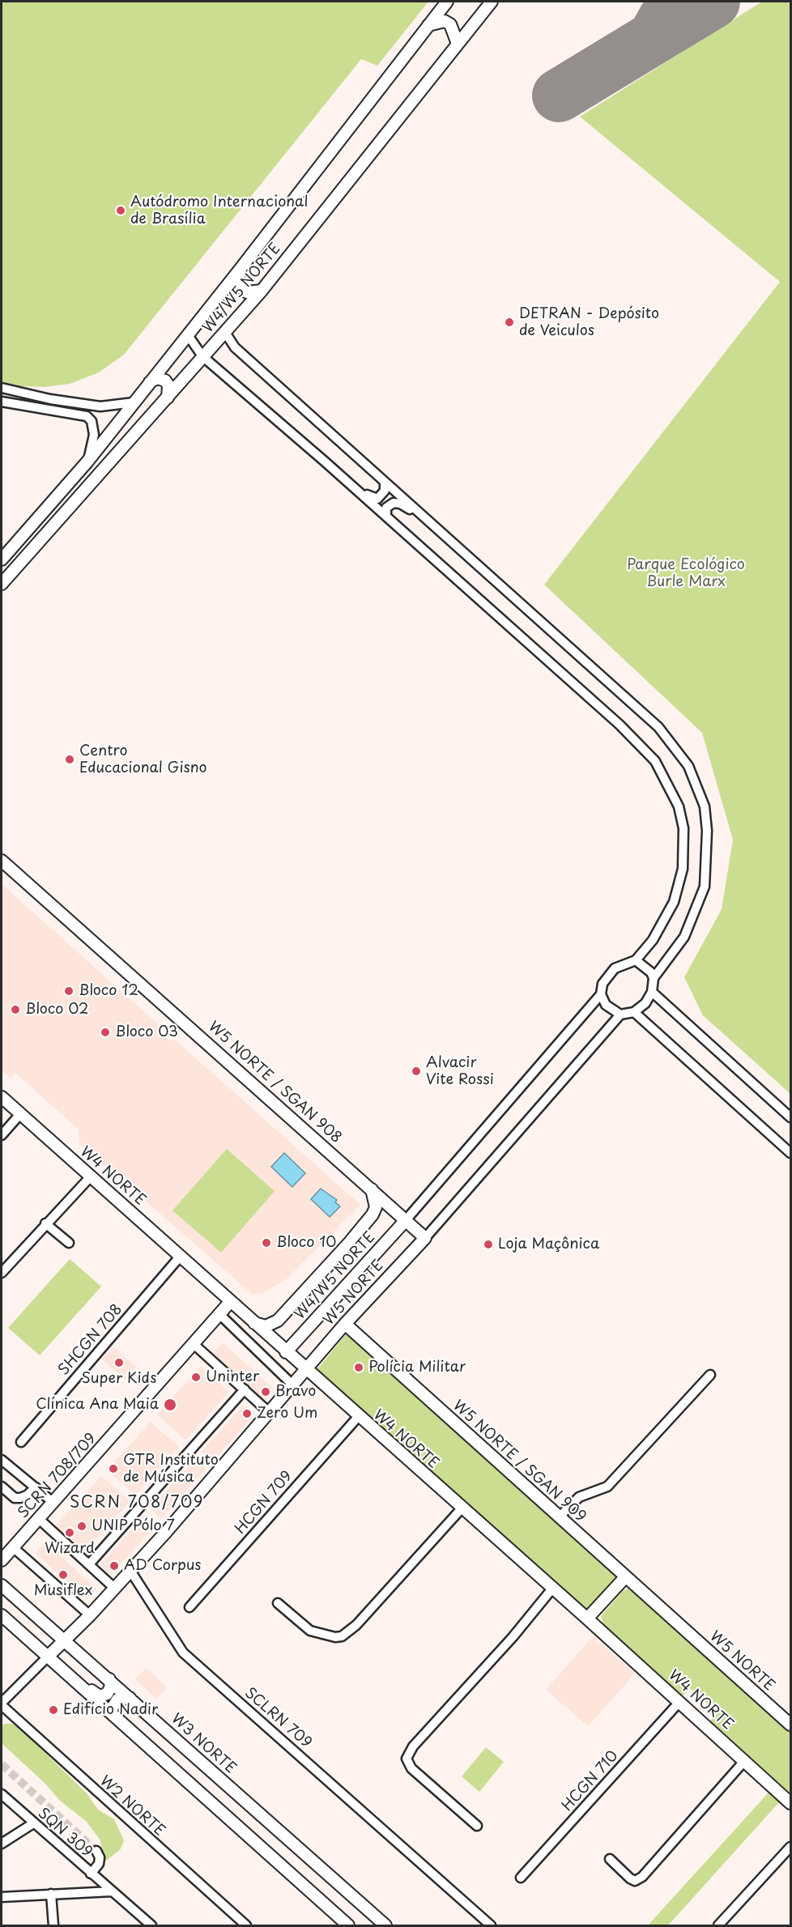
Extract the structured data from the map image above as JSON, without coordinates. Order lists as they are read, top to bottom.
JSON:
{
  "streets": {
    "main road": [
      "W4/W5 NORTE",
      "W5 NORTE / SGAN 908",
      "W4 NORTE",
      "W5 NORTE",
      "W5 NORTE / SGAN 909",
      "SCRN 708/709",
      "W3 NORTE"
    ],
    "street": [
      "SHCGN 708",
      "HCGN 709",
      "SCLRN 709",
      "HCGN 710",
      "W2 NORTE",
      "SQN 309"
    ]
  },
  "crossings": [
    ["W4/W5 NORTE", "W5 NORTE / SGAN 908"],
    ["W4/W5 NORTE", "W4 NORTE"],
    ["W5 NORTE / SGAN 908", "W5 NORTE"],
    ["W4 NORTE", "W5 NORTE"],
    ["W4 NORTE", "SHCGN 708"],
    ["W4 NORTE", "SCRN 708/709"],
    ["W4 NORTE", "HCGN 709"],
    ["W4 NORTE", "HCGN 710"],
    ["W5 NORTE", "W5 NORTE / SGAN 909"]
  ],
  "districts": ["SCRN 708/709"],
  "parks": ["Parque Ecológico Burle Marx"],
  "places": [
    "Autódromo Internacional de Brasília",
    "DETRAN - Depósito de Veiculos",
    "Centro Educacional Gisno",
    "Bloco 12",
    "Bloco 02",
    "Bloco 03",
    "Alvacir Vite Rossi",
    "Bloco 10",
    "Loja Maçônica",
    "Super Kids",
    "Polícia Militar",
    "Uninter",
    "Bravo",
    "Clínica Ana Maia",
    "Zero Um",
    "GTR Instituto de Música",
    "UNIP Pólo 7",
    "Wizard",
    "AD Corpus",
    "Musiflex",
    "Edifício Nadir"
  ]
}
